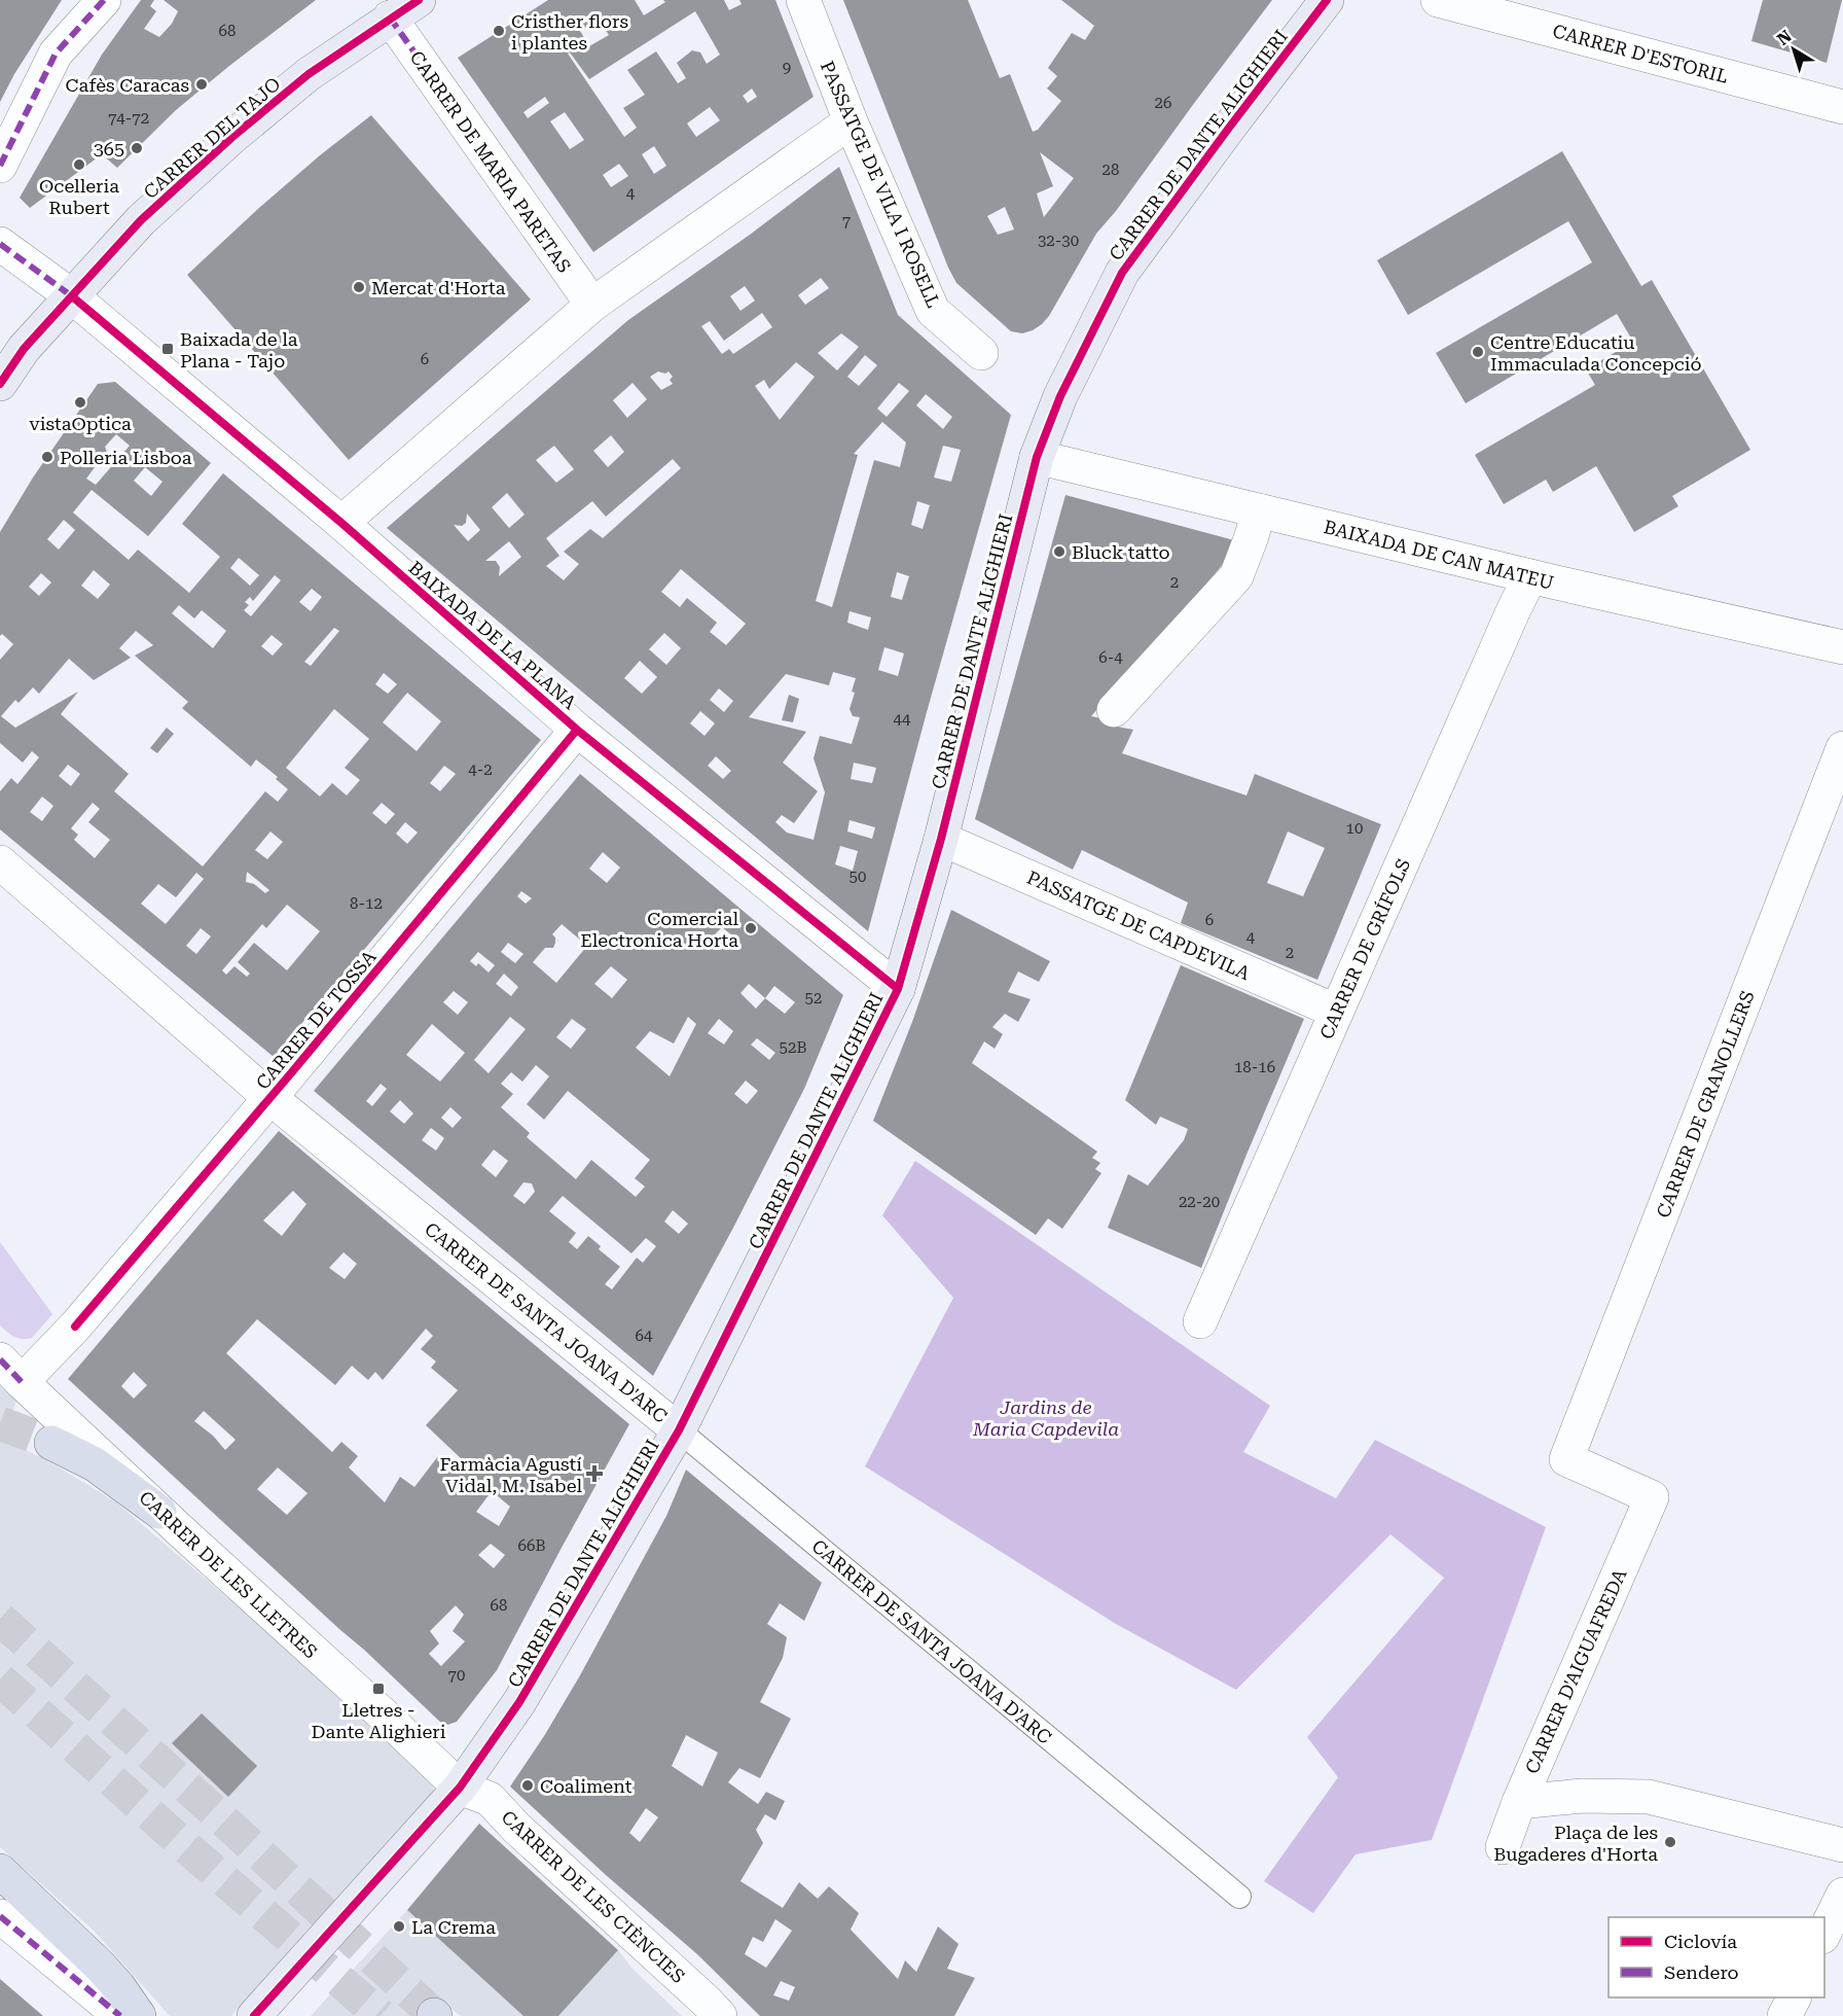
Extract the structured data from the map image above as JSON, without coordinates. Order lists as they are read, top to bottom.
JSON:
{
  "streets": {
    "street": [
      "CARRER D'ESTORIL",
      "CARRER DEL TAJO",
      "CARRER DE DANTE ALIGHIERI",
      "CARRER DE MARIA PARETAS",
      "PASSATGE DE VILA I ROSELL",
      "BAIXADA DE CAN MATEU",
      "BAIXADA DE LA PLANA",
      "PASSATGE DE CAPDEVILA",
      "CARRER DE GRÍFOLS",
      "CARRER DE TOSSA",
      "CARRER DE GRANOLLERS",
      "CARRER DE SANTA JOANA D'ARC",
      "CARRER DE LES LLETRES",
      "CARRER D'AIGUAFREDA",
      "CARRER DE LES CIÈNCIES"
    ]
  },
  "crossings": [
    ["CARRER DEL TAJO", "CARRER DE MARIA PARETAS"],
    ["CARRER DEL TAJO", "BAIXADA DE LA PLANA"],
    ["CARRER DE DANTE ALIGHIERI", "BAIXADA DE CAN MATEU"],
    ["CARRER DE DANTE ALIGHIERI", "BAIXADA DE LA PLANA"],
    ["CARRER DE DANTE ALIGHIERI", "PASSATGE DE CAPDEVILA"],
    ["CARRER DE DANTE ALIGHIERI", "CARRER DE SANTA JOANA D'ARC"],
    ["CARRER DE DANTE ALIGHIERI", "CARRER DE LES LLETRES"],
    ["CARRER DE DANTE ALIGHIERI", "CARRER DE LES CIÈNCIES"],
    ["BAIXADA DE CAN MATEU", "CARRER DE GRÍFOLS"],
    ["BAIXADA DE LA PLANA", "CARRER DE TOSSA"],
    ["PASSATGE DE CAPDEVILA", "CARRER DE GRÍFOLS"],
    ["CARRER DE TOSSA", "CARRER DE SANTA JOANA D'ARC"],
    ["CARRER DE TOSSA", "CARRER DE LES LLETRES"],
    ["CARRER DE GRANOLLERS", "CARRER D'AIGUAFREDA"],
    ["CARRER DE LES LLETRES", "CARRER DE LES CIÈNCIES"]
  ],
  "parks": ["Jardins de Maria Capdevila"],
  "places": {
    "other": [
      "Cristher flors i plantes",
      "Cafès Caracas",
      "365",
      "Ocelleria Rubert",
      "Mercat d'Horta",
      "Centre Educatiu Immaculada Concepció",
      "vistaOptica",
      "Polleria Lisboa",
      "Bluck tatto",
      "Comercial Electronica Horta",
      "Coaliment",
      "Plaça de les Bugaderes d'Horta",
      "La Crema"
    ],
    "transit": ["Baixada de la Plana - Tajo", "Lletres - Dante Alighieri"],
    "health": ["Farmàcia Agustí Vidal, M. Isabel"]
  },
  "house_numbers": [
    "68",
    "9",
    "26",
    "74-72",
    "28",
    "4",
    "7",
    "32-30",
    "6",
    "2",
    "6-4",
    "44",
    "4-2",
    "10",
    "50",
    "8-12",
    "6",
    "4",
    "2",
    "52",
    "52B",
    "18-16",
    "22-20",
    "64",
    "66B",
    "68",
    "70"
  ],
  "legend": ["Ciclovía", "Sendero"],
  "north": "top left"
}
